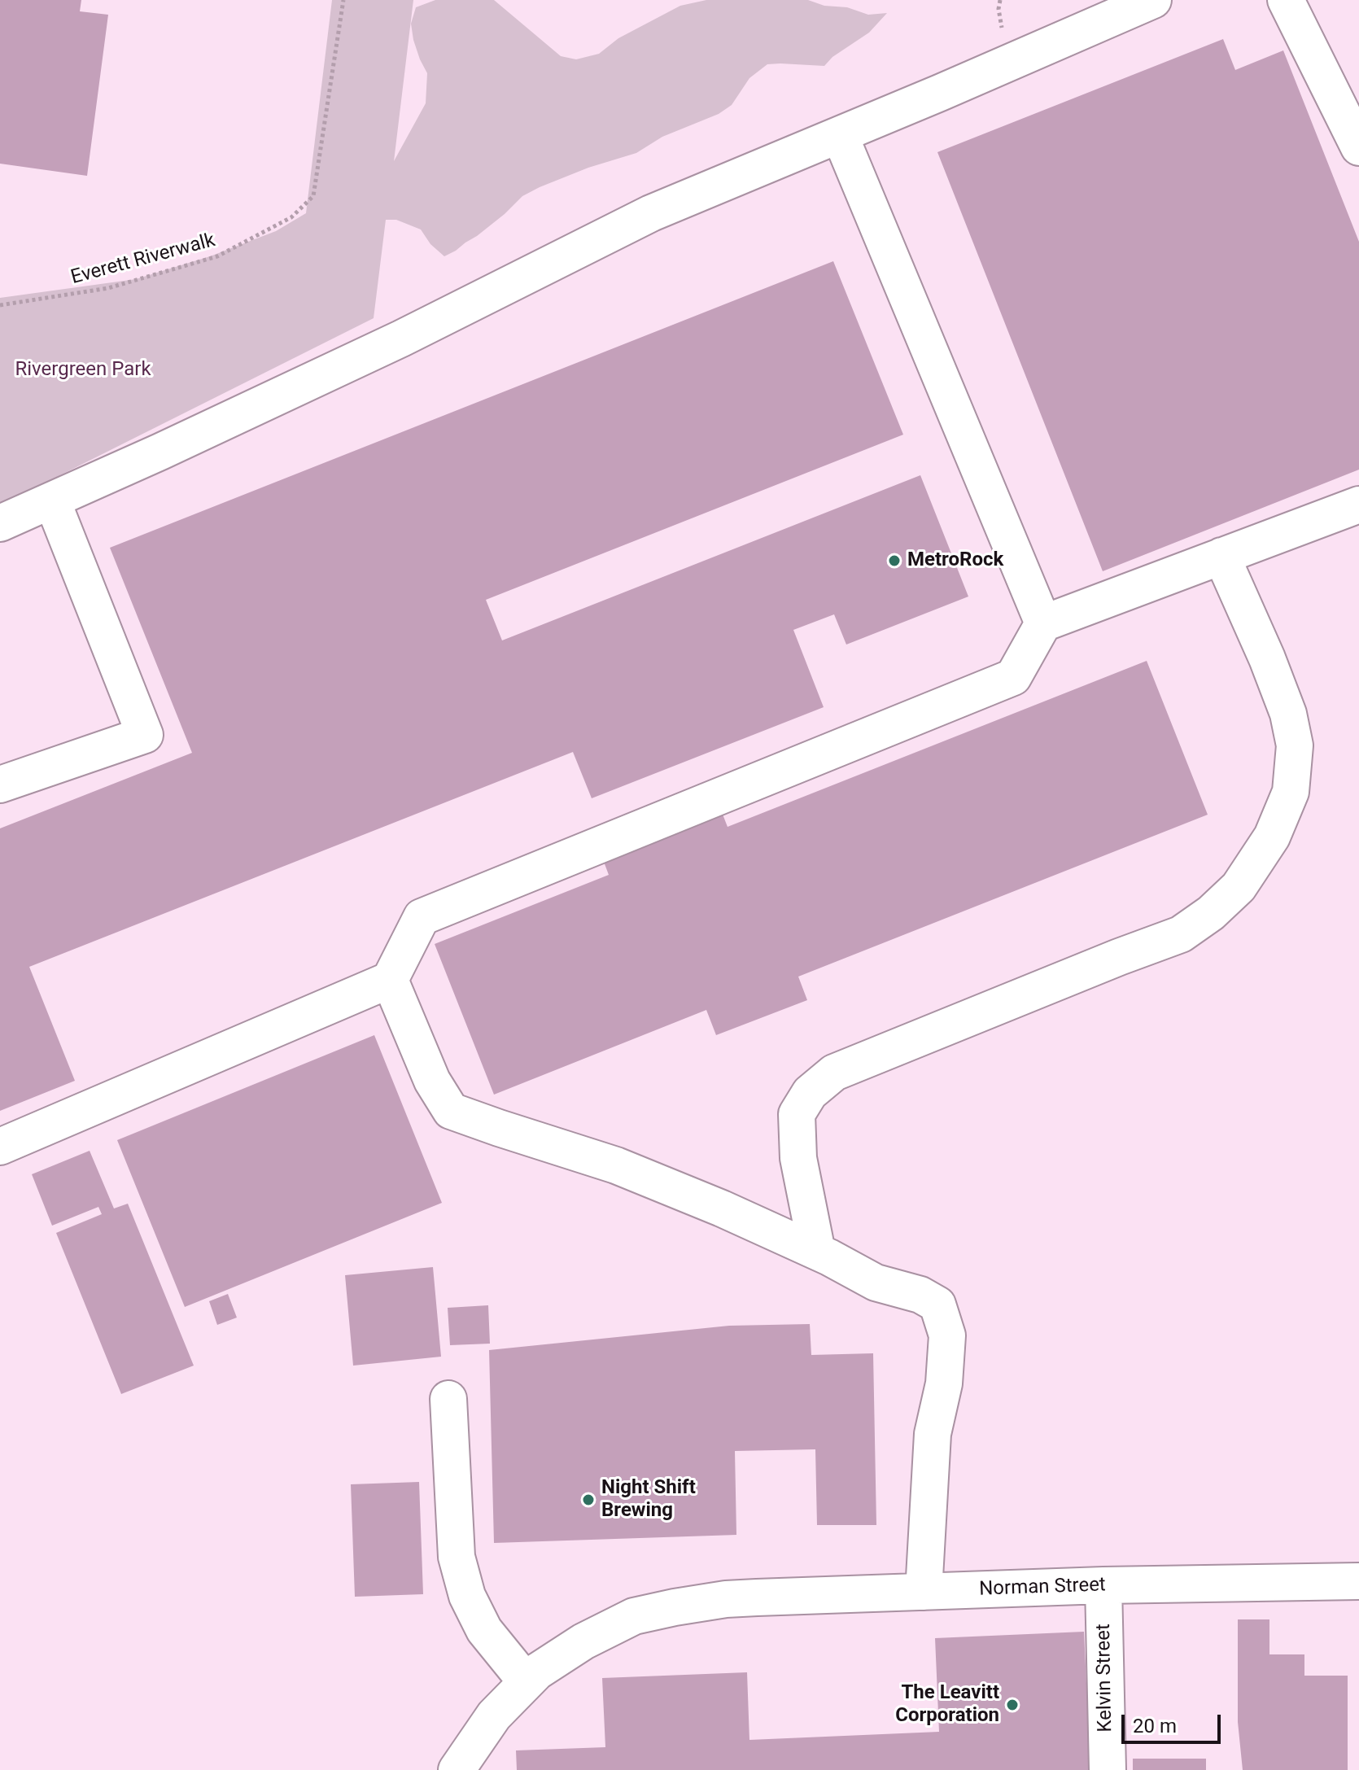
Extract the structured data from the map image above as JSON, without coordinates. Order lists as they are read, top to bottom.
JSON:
{
  "streets": {
    "street": ["Norman Street", "Kelvin Street"],
    "path": ["Everett Riverwalk"]
  },
  "crossings": [
    ["Norman Street", "Kelvin Street"]
  ],
  "parks": ["Rivergreen Park"],
  "places": ["MetroRock", "Night Shift Brewing", "The Leavitt Corporation"],
  "scale_bar": "20 m"
}
